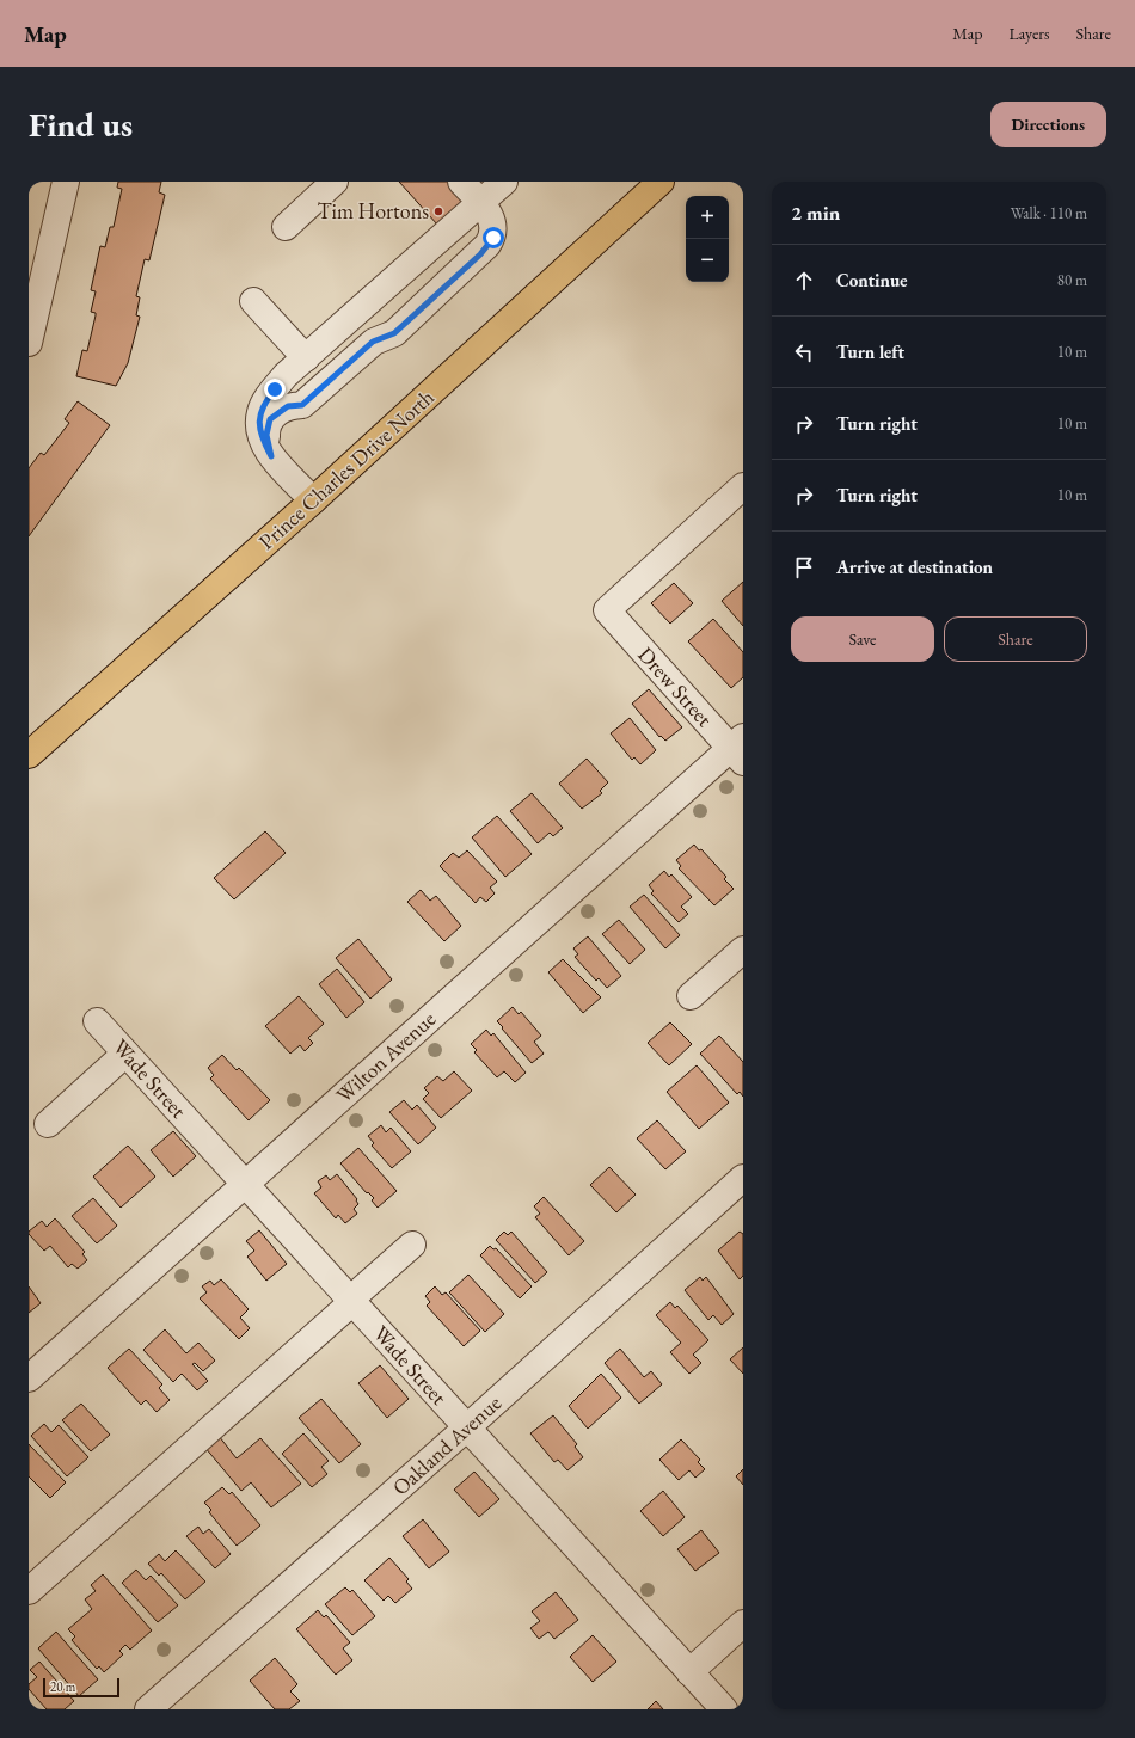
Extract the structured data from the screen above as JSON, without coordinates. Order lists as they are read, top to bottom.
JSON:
{
  "streets": {
    "main road": ["Prince Charles Drive North"],
    "street": [
      "Drew Street",
      "Wilton Avenue",
      "Wade Street",
      "Oakland Avenue"
    ]
  },
  "crossings": [
    ["Drew Street", "Wilton Avenue"],
    ["Wilton Avenue", "Wade Street"],
    ["Wade Street", "Oakland Avenue"]
  ],
  "places": ["Tim Hortons"],
  "scale_bar": "20 m",
  "page": {
    "header": "Map",
    "nav": ["Map", "Layers", "Share"],
    "buttons": [
      "Directions",
      ["Save", "Share"]
    ],
    "title": "Find us",
    "heading": ["2 min", "Walk · 110 m"],
    "map_buttons": ["+", "−"],
    "list": [
      ["Continue", "80 m"],
      ["Turn left", "10 m"],
      ["Turn right", "10 m"],
      ["Turn right", "10 m"],
      "Arrive at destination"
    ],
    "scale": "20 m"
  }
}
